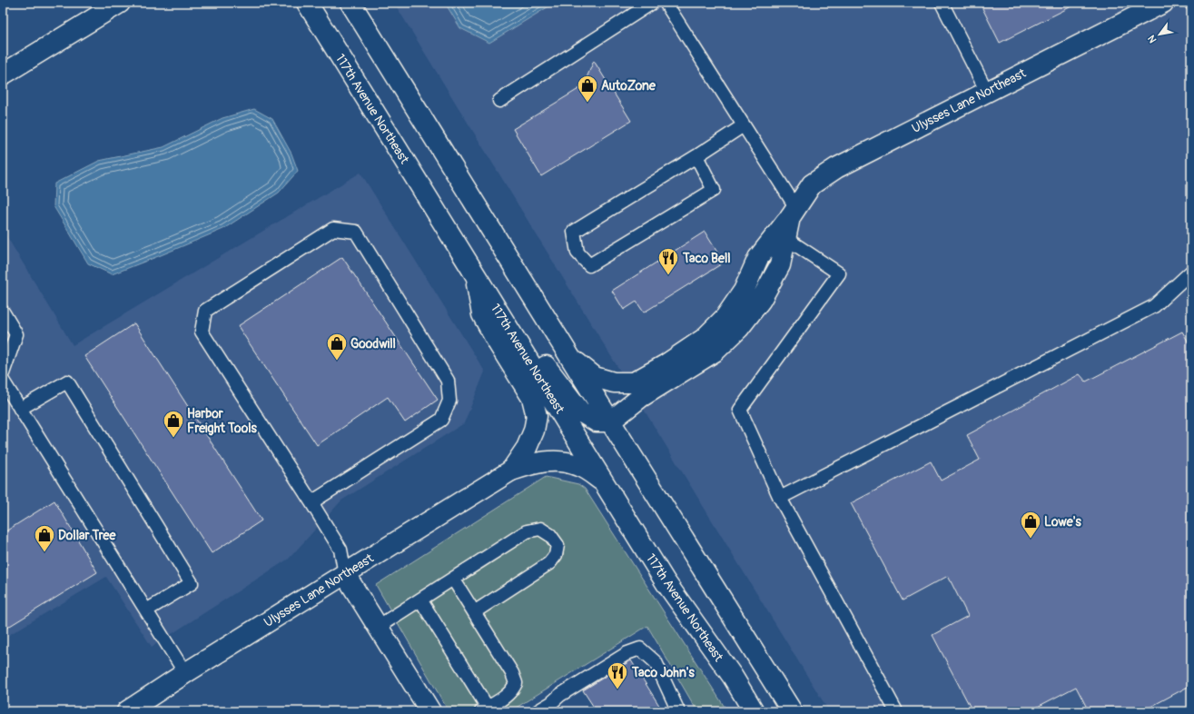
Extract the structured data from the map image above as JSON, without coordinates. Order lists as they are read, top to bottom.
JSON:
{
  "streets": {
    "main road": ["Ulysses Lane Northeast", "117th Avenue Northeast"]
  },
  "places": {
    "shop": [
      "AutoZone",
      "Goodwill",
      "Harbor Freight Tools",
      "Lowe's",
      "Dollar Tree"
    ],
    "restaurant": ["Taco Bell", "Taco John's"]
  },
  "north": "bottom left"
}
